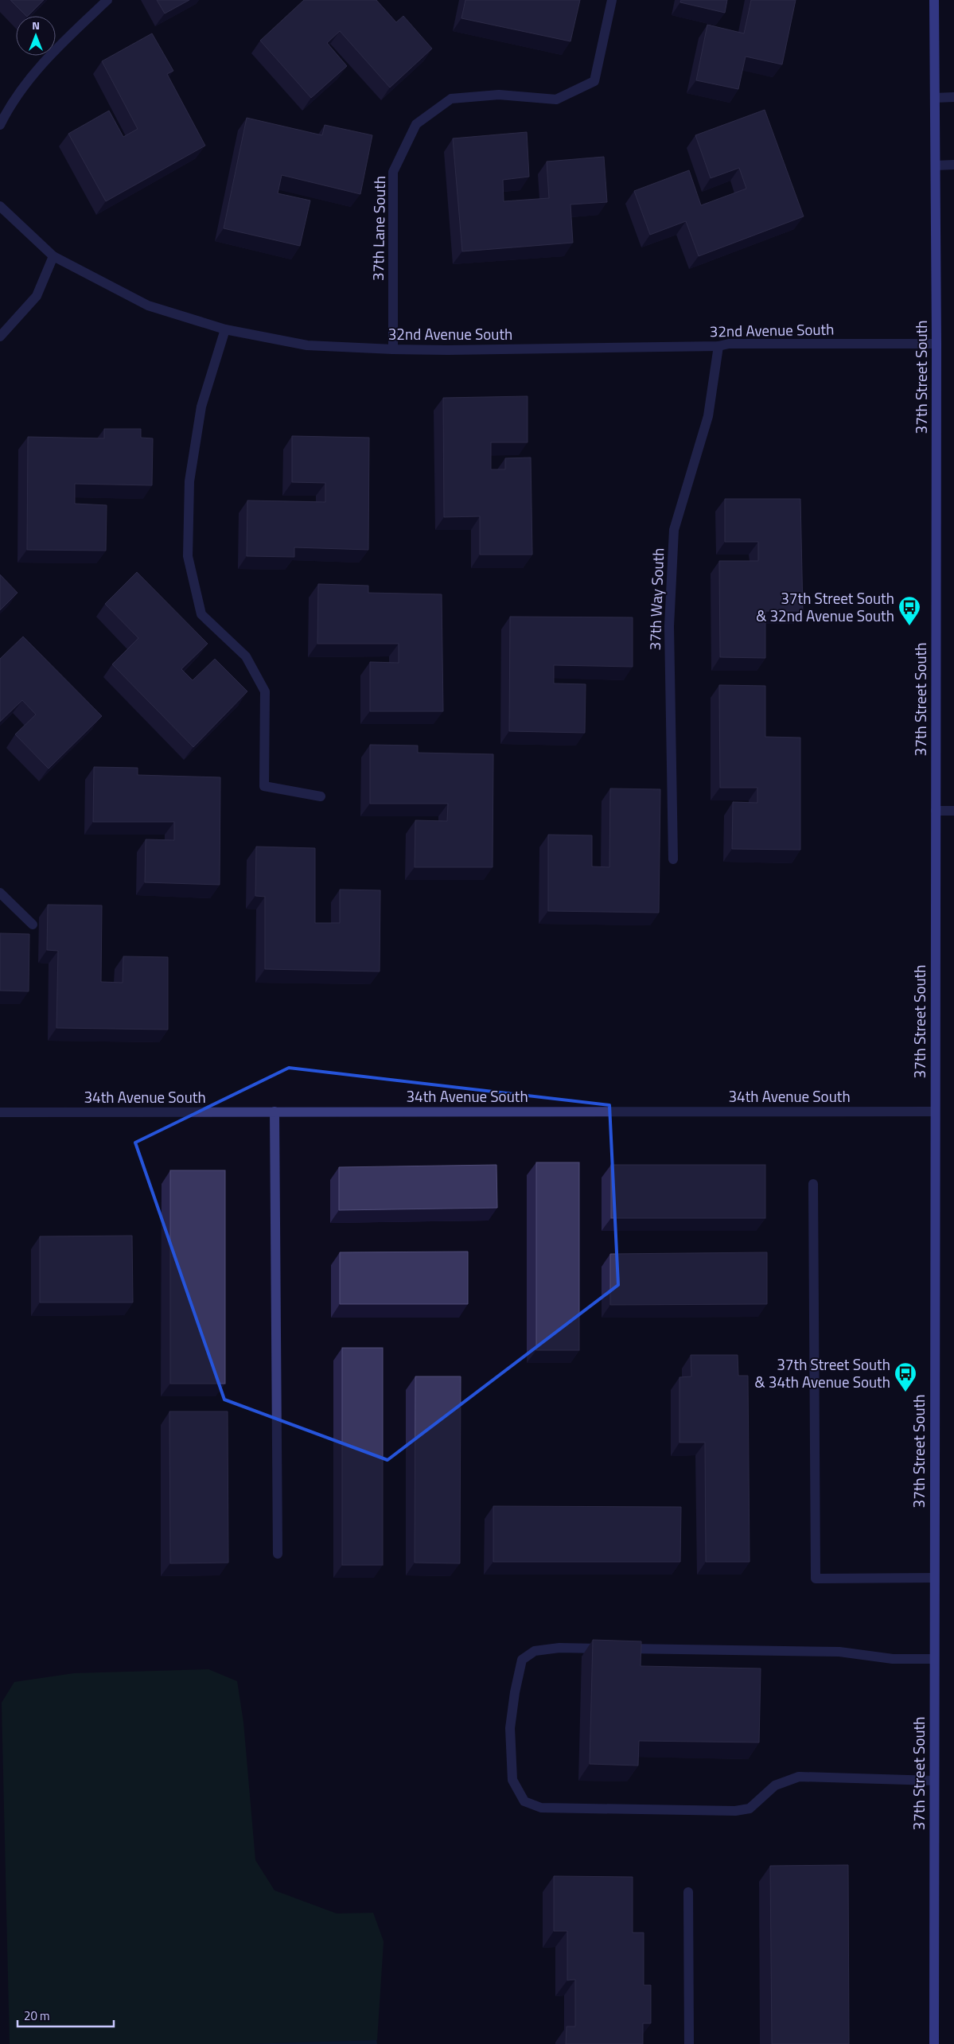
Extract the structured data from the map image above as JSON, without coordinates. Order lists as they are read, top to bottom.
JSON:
{
  "streets": {
    "street": [
      "37th Lane South",
      "32nd Avenue South",
      "37th Street South",
      "37th Way South",
      "34th Avenue South"
    ]
  },
  "crossings": [
    ["37th Lane South", "32nd Avenue South"],
    ["32nd Avenue South", "37th Street South"],
    ["32nd Avenue South", "37th Way South"],
    ["37th Street South", "34th Avenue South"]
  ],
  "places": {
    "bus stop": ["37th Street South & 32nd Avenue South", "37th Street South & 34th Avenue South"]
  },
  "scale_bar": "20 m",
  "north": "top"
}
